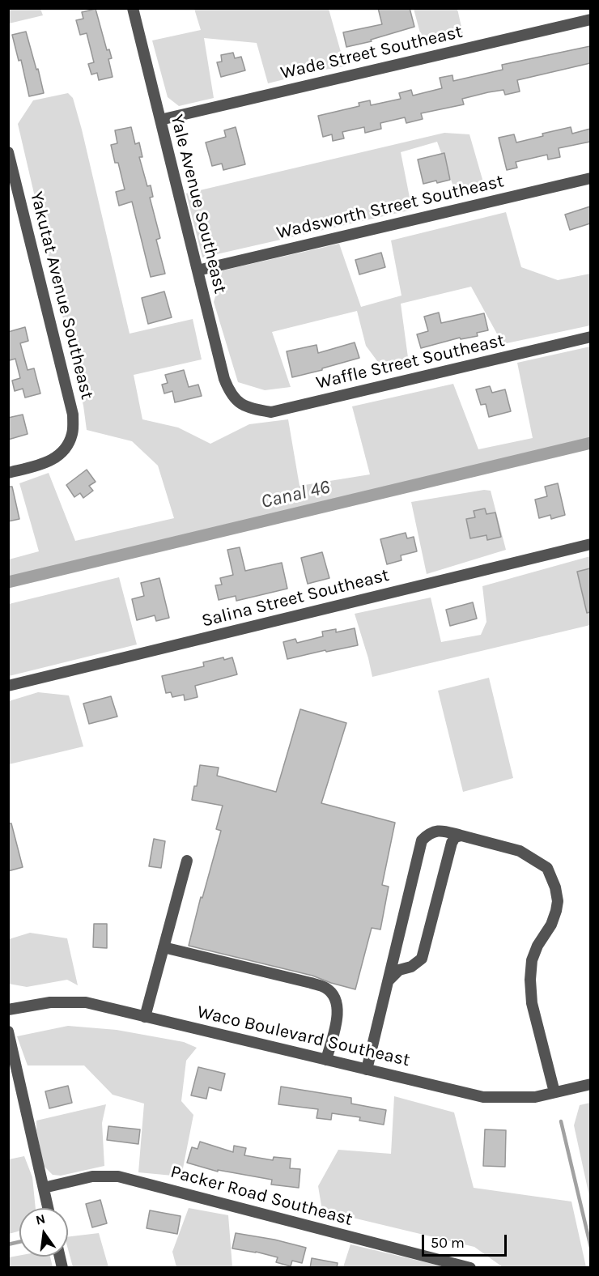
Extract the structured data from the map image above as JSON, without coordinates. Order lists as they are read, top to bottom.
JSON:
{
  "streets": {
    "street": [
      "Wade Street Southeast",
      "Yale Avenue Southeast",
      "Wadsworth Street Southeast",
      "Yakutat Avenue Southeast",
      "Waffle Street Southeast",
      "Salina Street Southeast",
      "Waco Boulevard Southeast",
      "Packer Road Southeast"
    ]
  },
  "crossings": [
    ["Wade Street Southeast", "Yale Avenue Southeast"],
    ["Yale Avenue Southeast", "Wadsworth Street Southeast"],
    ["Yale Avenue Southeast", "Waffle Street Southeast"]
  ],
  "water": ["Canal 46"],
  "scale_bar": "50 m",
  "north": "top"
}
